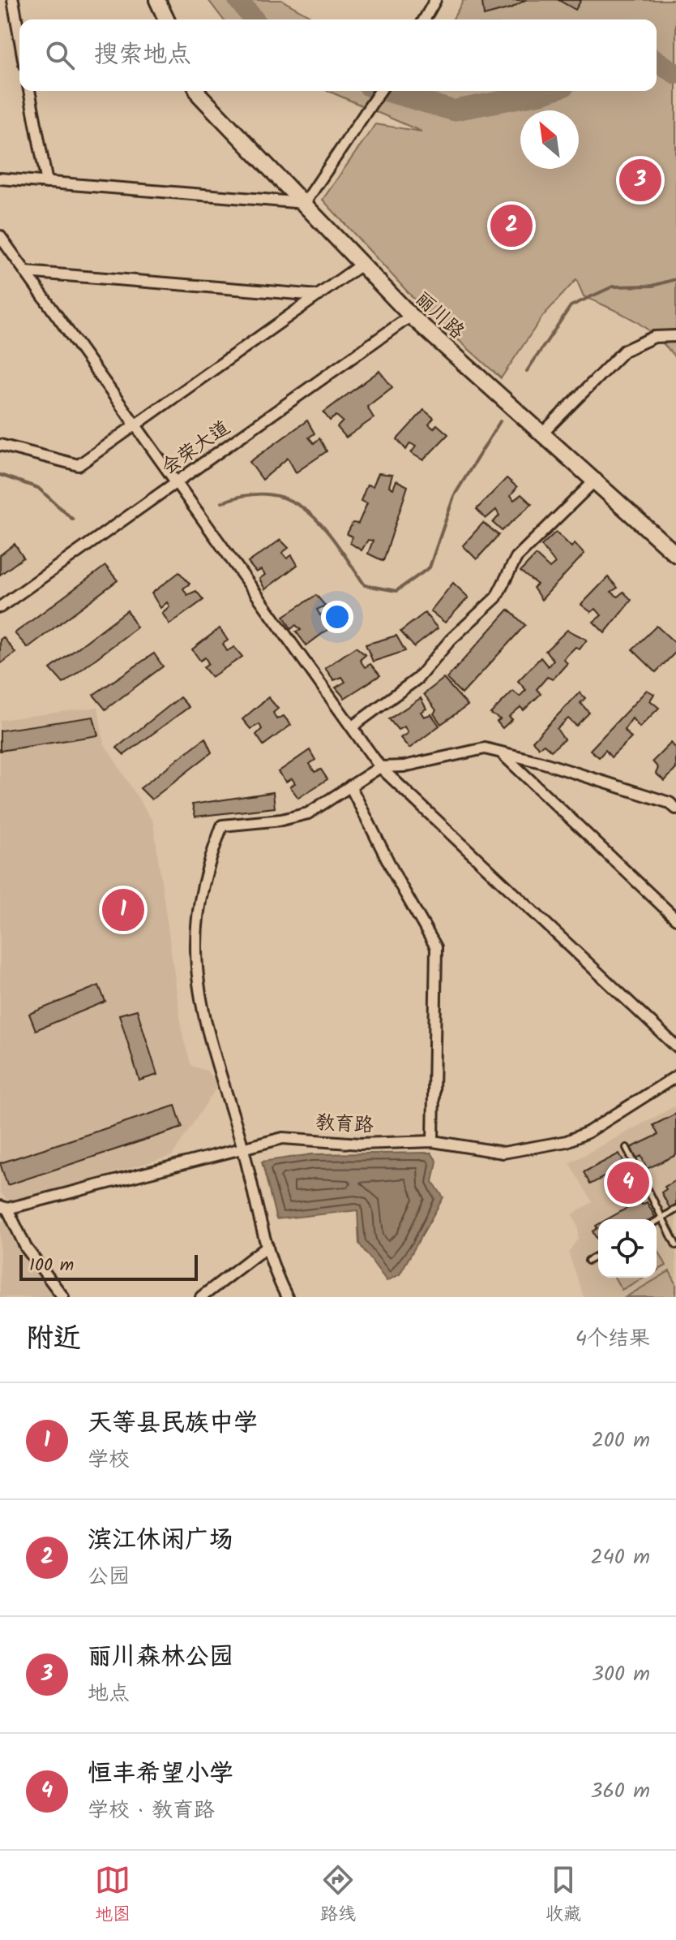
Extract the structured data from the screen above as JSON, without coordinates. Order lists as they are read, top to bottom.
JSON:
{
  "streets": {
    "main road": ["丽川路"],
    "street": ["会荣大道", "教育路"]
  },
  "crossings": [
    ["丽川路", "会荣大道"]
  ],
  "scale_bar": "100 m",
  "north": "top left",
  "page": {
    "search": "搜索地点",
    "pins": [
      "3",
      "2",
      "1",
      "4"
    ],
    "scale": "100 m",
    "heading": ["附近", "4个结果"],
    "list": [
      {
        "mark": "1",
        "name": "天等县民族中学",
        "note": "学校",
        "value": "200 m"
      },
      {
        "mark": "2",
        "name": "滨江休闲广场",
        "note": "公园",
        "value": "240 m"
      },
      {
        "mark": "3",
        "name": "丽川森林公园",
        "note": "地点",
        "value": "300 m"
      },
      {
        "mark": "4",
        "name": "恒丰希望小学",
        "note": "学校 · 教育路",
        "value": "360 m"
      }
    ],
    "nav": ["地图", "路线", "收藏"]
  }
}
